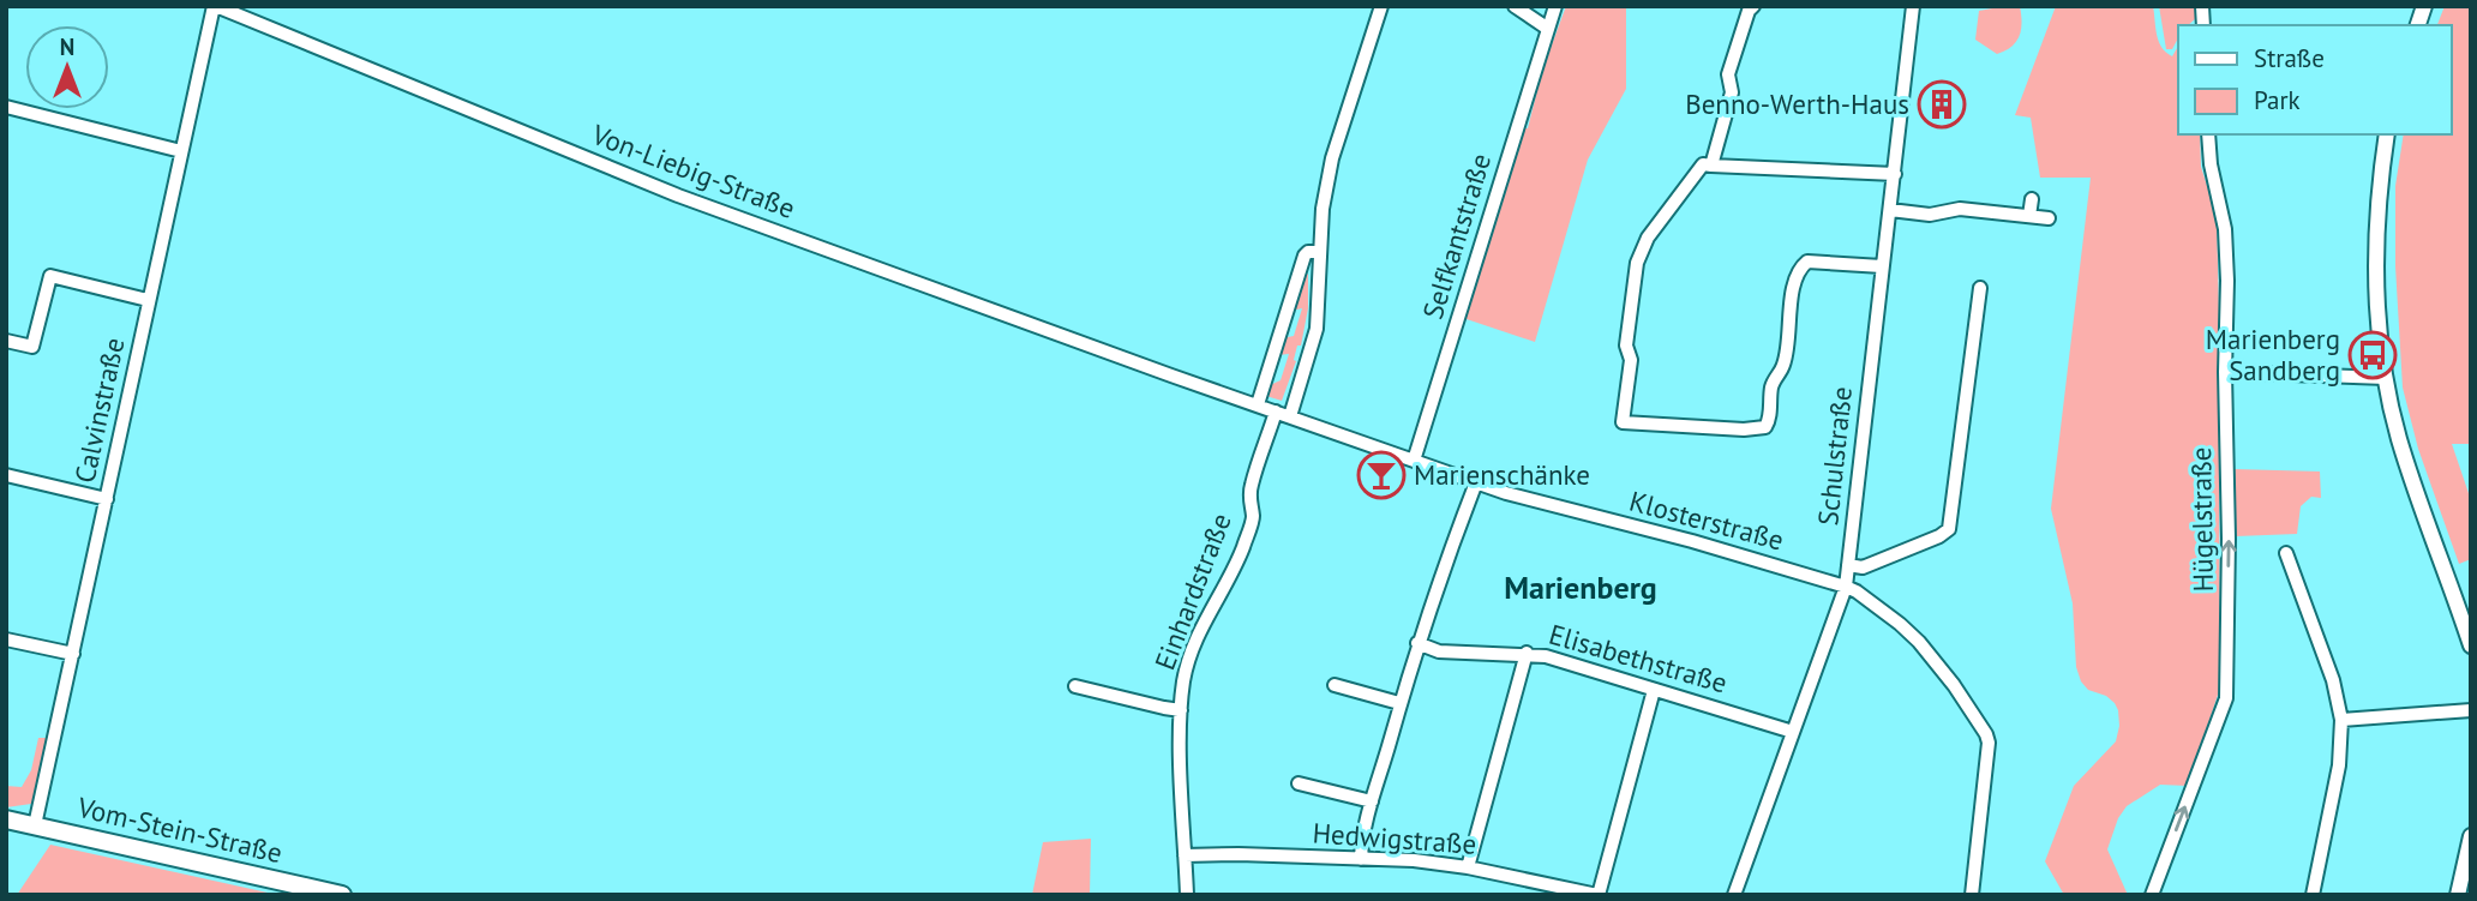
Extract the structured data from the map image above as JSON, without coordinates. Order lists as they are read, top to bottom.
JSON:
{
  "streets": {
    "main road": ["Vom-Stein-Straße"],
    "street": [
      "Von-Liebig-Straße",
      "Selfkantstraße",
      "Calvinstraße",
      "Schulstraße",
      "Hügelstraße",
      "Klosterstraße",
      "Einhardstraße",
      "Elisabethstraße",
      "Hedwigstraße"
    ]
  },
  "crossings": [
    ["Von-Liebig-Straße", "Calvinstraße"],
    ["Von-Liebig-Straße", "Klosterstraße"],
    ["Selfkantstraße", "Klosterstraße"],
    ["Calvinstraße", "Vom-Stein-Straße"],
    ["Schulstraße", "Klosterstraße"],
    ["Schulstraße", "Elisabethstraße"],
    ["Klosterstraße", "Einhardstraße"],
    ["Einhardstraße", "Hedwigstraße"]
  ],
  "one_way": ["Hügelstraße"],
  "districts": ["Marienberg"],
  "places": {
    "building": ["Benno-Werth-Haus"],
    "bus stop": ["Marienberg Sandberg"],
    "bar": ["Marienschänke"]
  },
  "legend": ["Straße", "Park"],
  "north": "top"
}
